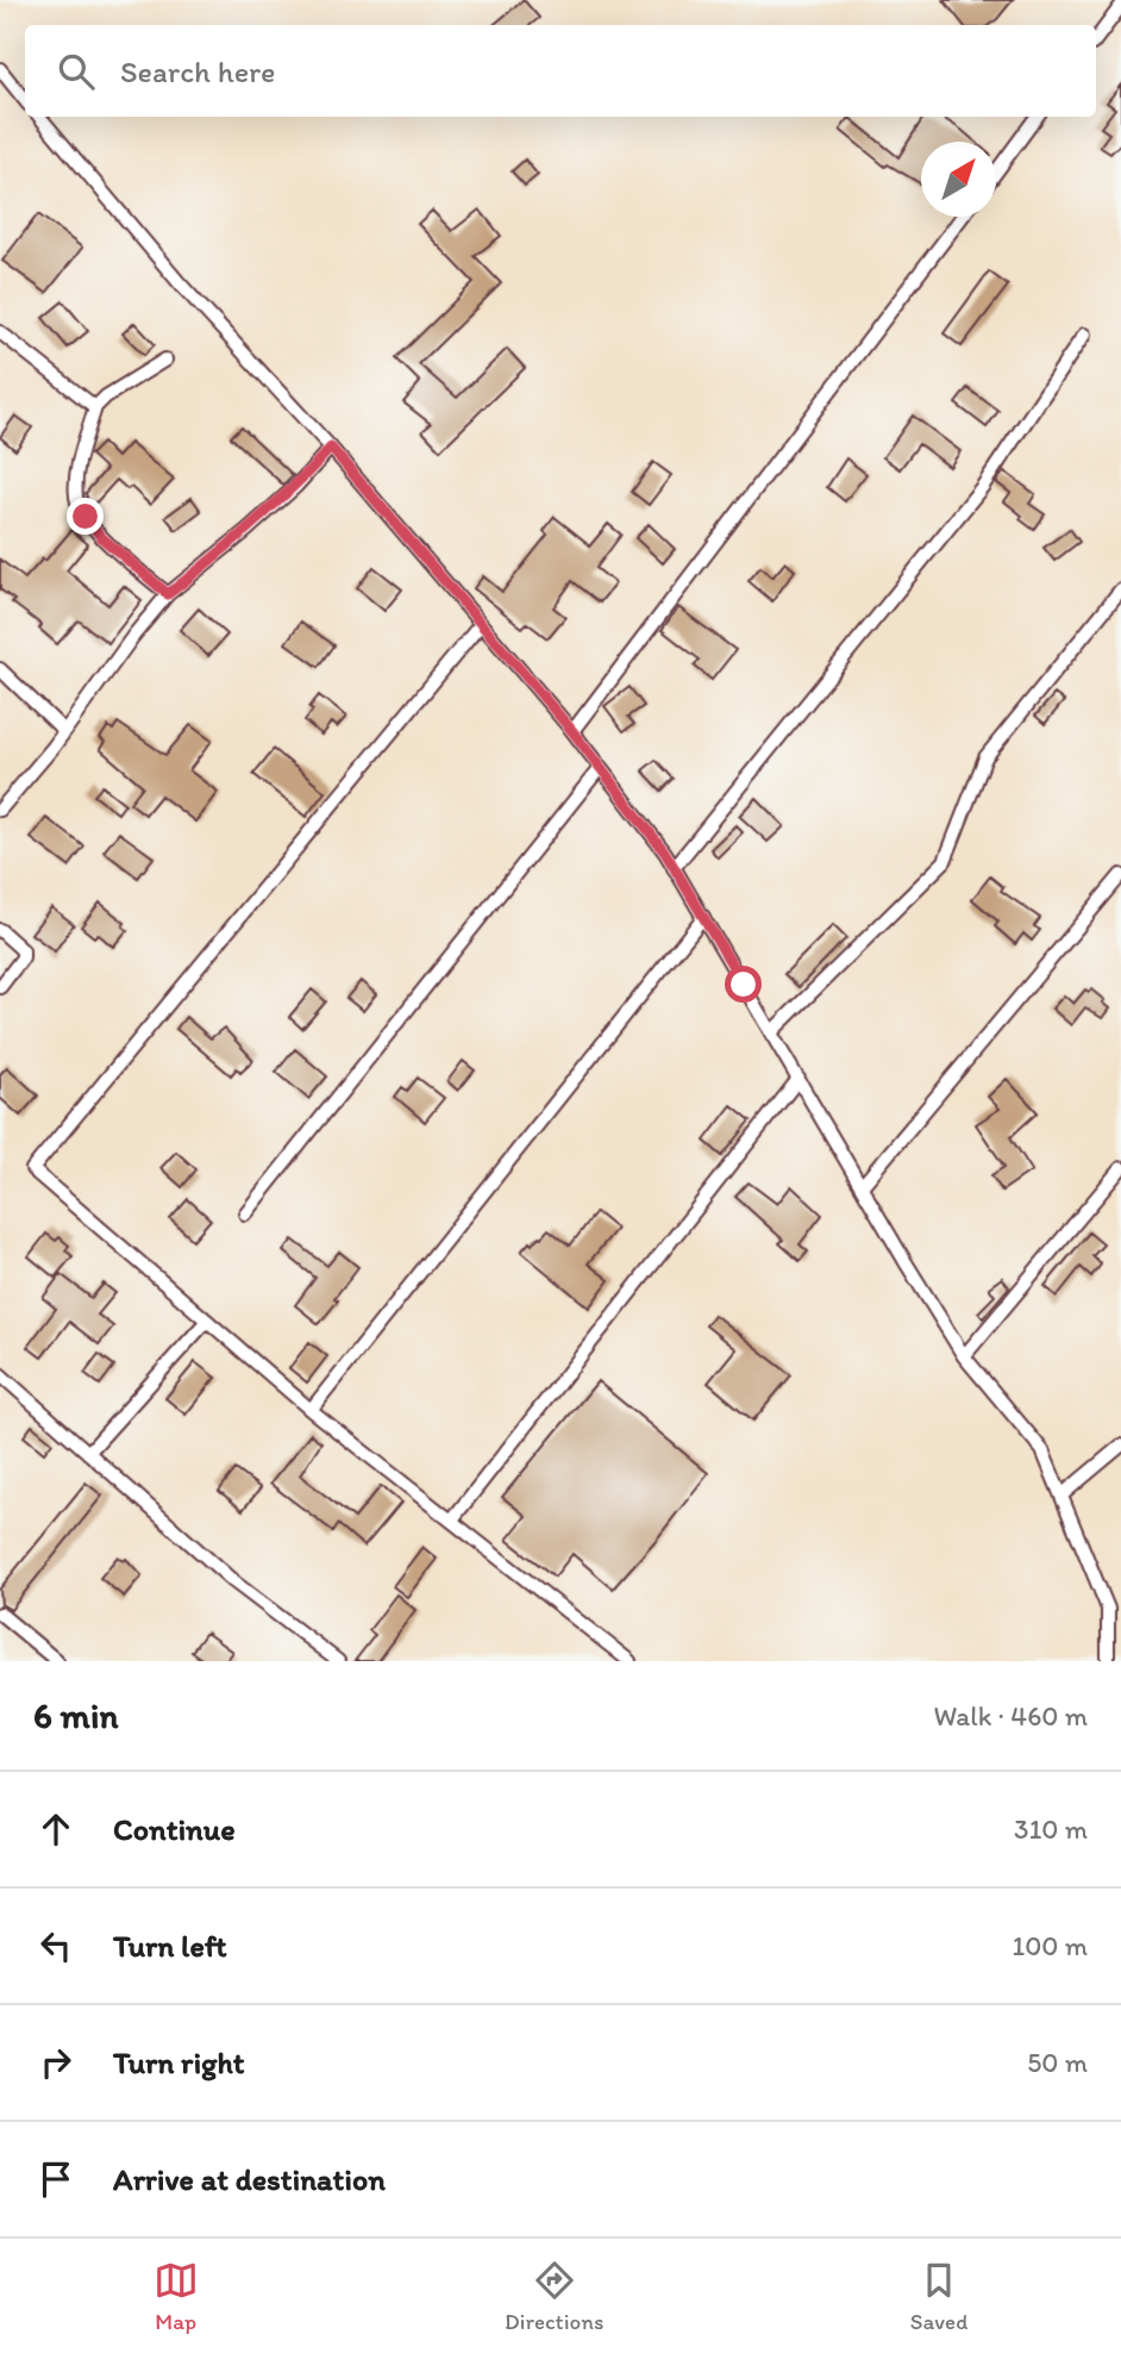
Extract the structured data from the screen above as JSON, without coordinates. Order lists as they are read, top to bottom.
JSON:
{
  "north": "top right",
  "page": {
    "search": "Search here",
    "heading": ["6 min", "Walk · 460 m"],
    "list": [
      ["Continue", "310 m"],
      ["Turn left", "100 m"],
      ["Turn right", "50 m"],
      "Arrive at destination"
    ],
    "nav": ["Map", "Directions", "Saved"]
  }
}
